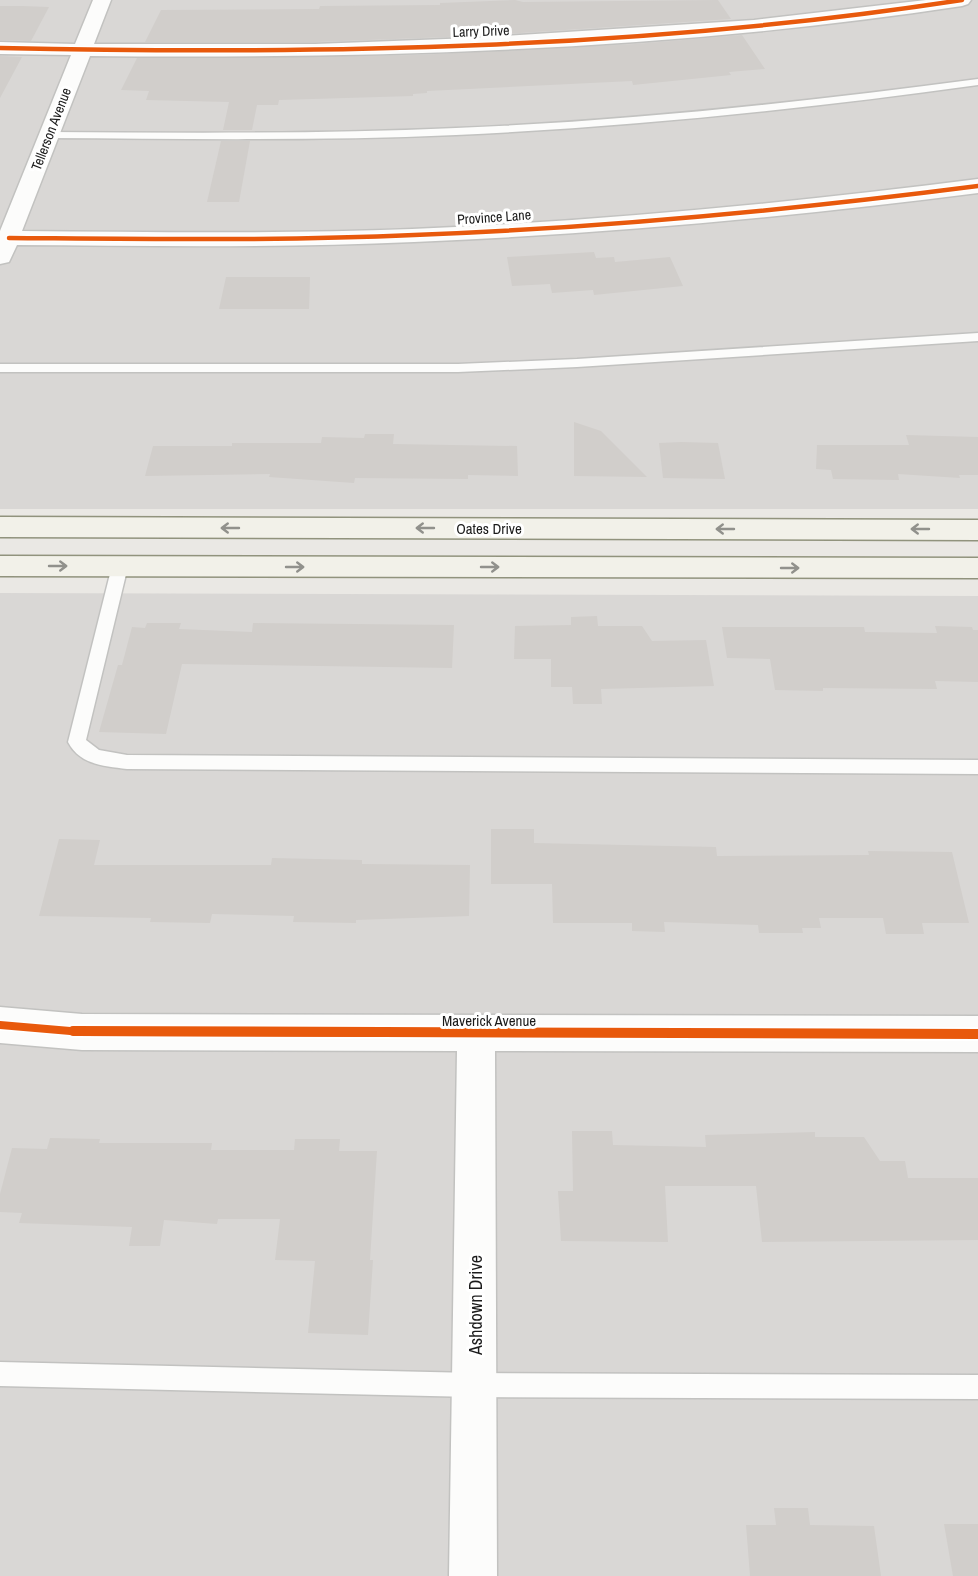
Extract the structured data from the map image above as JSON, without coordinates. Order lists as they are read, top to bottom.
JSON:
{
  "streets": {
    "main road": ["Oates Drive"],
    "street": [
      "Larry Drive",
      "Tellerson Avenue",
      "Province Lane",
      "Maverick Avenue",
      "Ashdown Drive"
    ]
  },
  "crossings": [
    ["Larry Drive", "Tellerson Avenue"],
    ["Tellerson Avenue", "Province Lane"],
    ["Maverick Avenue", "Ashdown Drive"]
  ]
}
